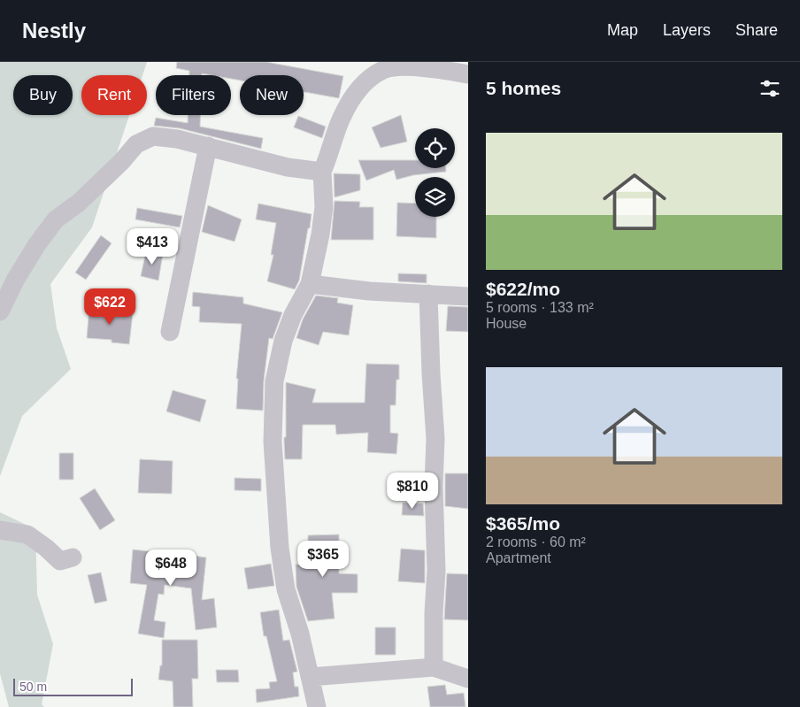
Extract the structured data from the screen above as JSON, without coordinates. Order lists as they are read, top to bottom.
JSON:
{
  "scale_bar": "50 m",
  "page": {
    "header": "Nestly",
    "nav": ["Map", "Layers", "Share"],
    "heading": "5 homes",
    "chip": [
      "Buy",
      "Rent",
      "Filters",
      "New"
    ],
    "list": [
      {
        "name": "$622/mo",
        "note": "5 rooms · 133 m² · House"
      },
      {
        "name": "$365/mo",
        "note": "2 rooms · 60 m² · Apartment"
      }
    ],
    "price": [
      "$413",
      "$622",
      "$810",
      "$365",
      "$648"
    ],
    "scale": "50 m"
  }
}
